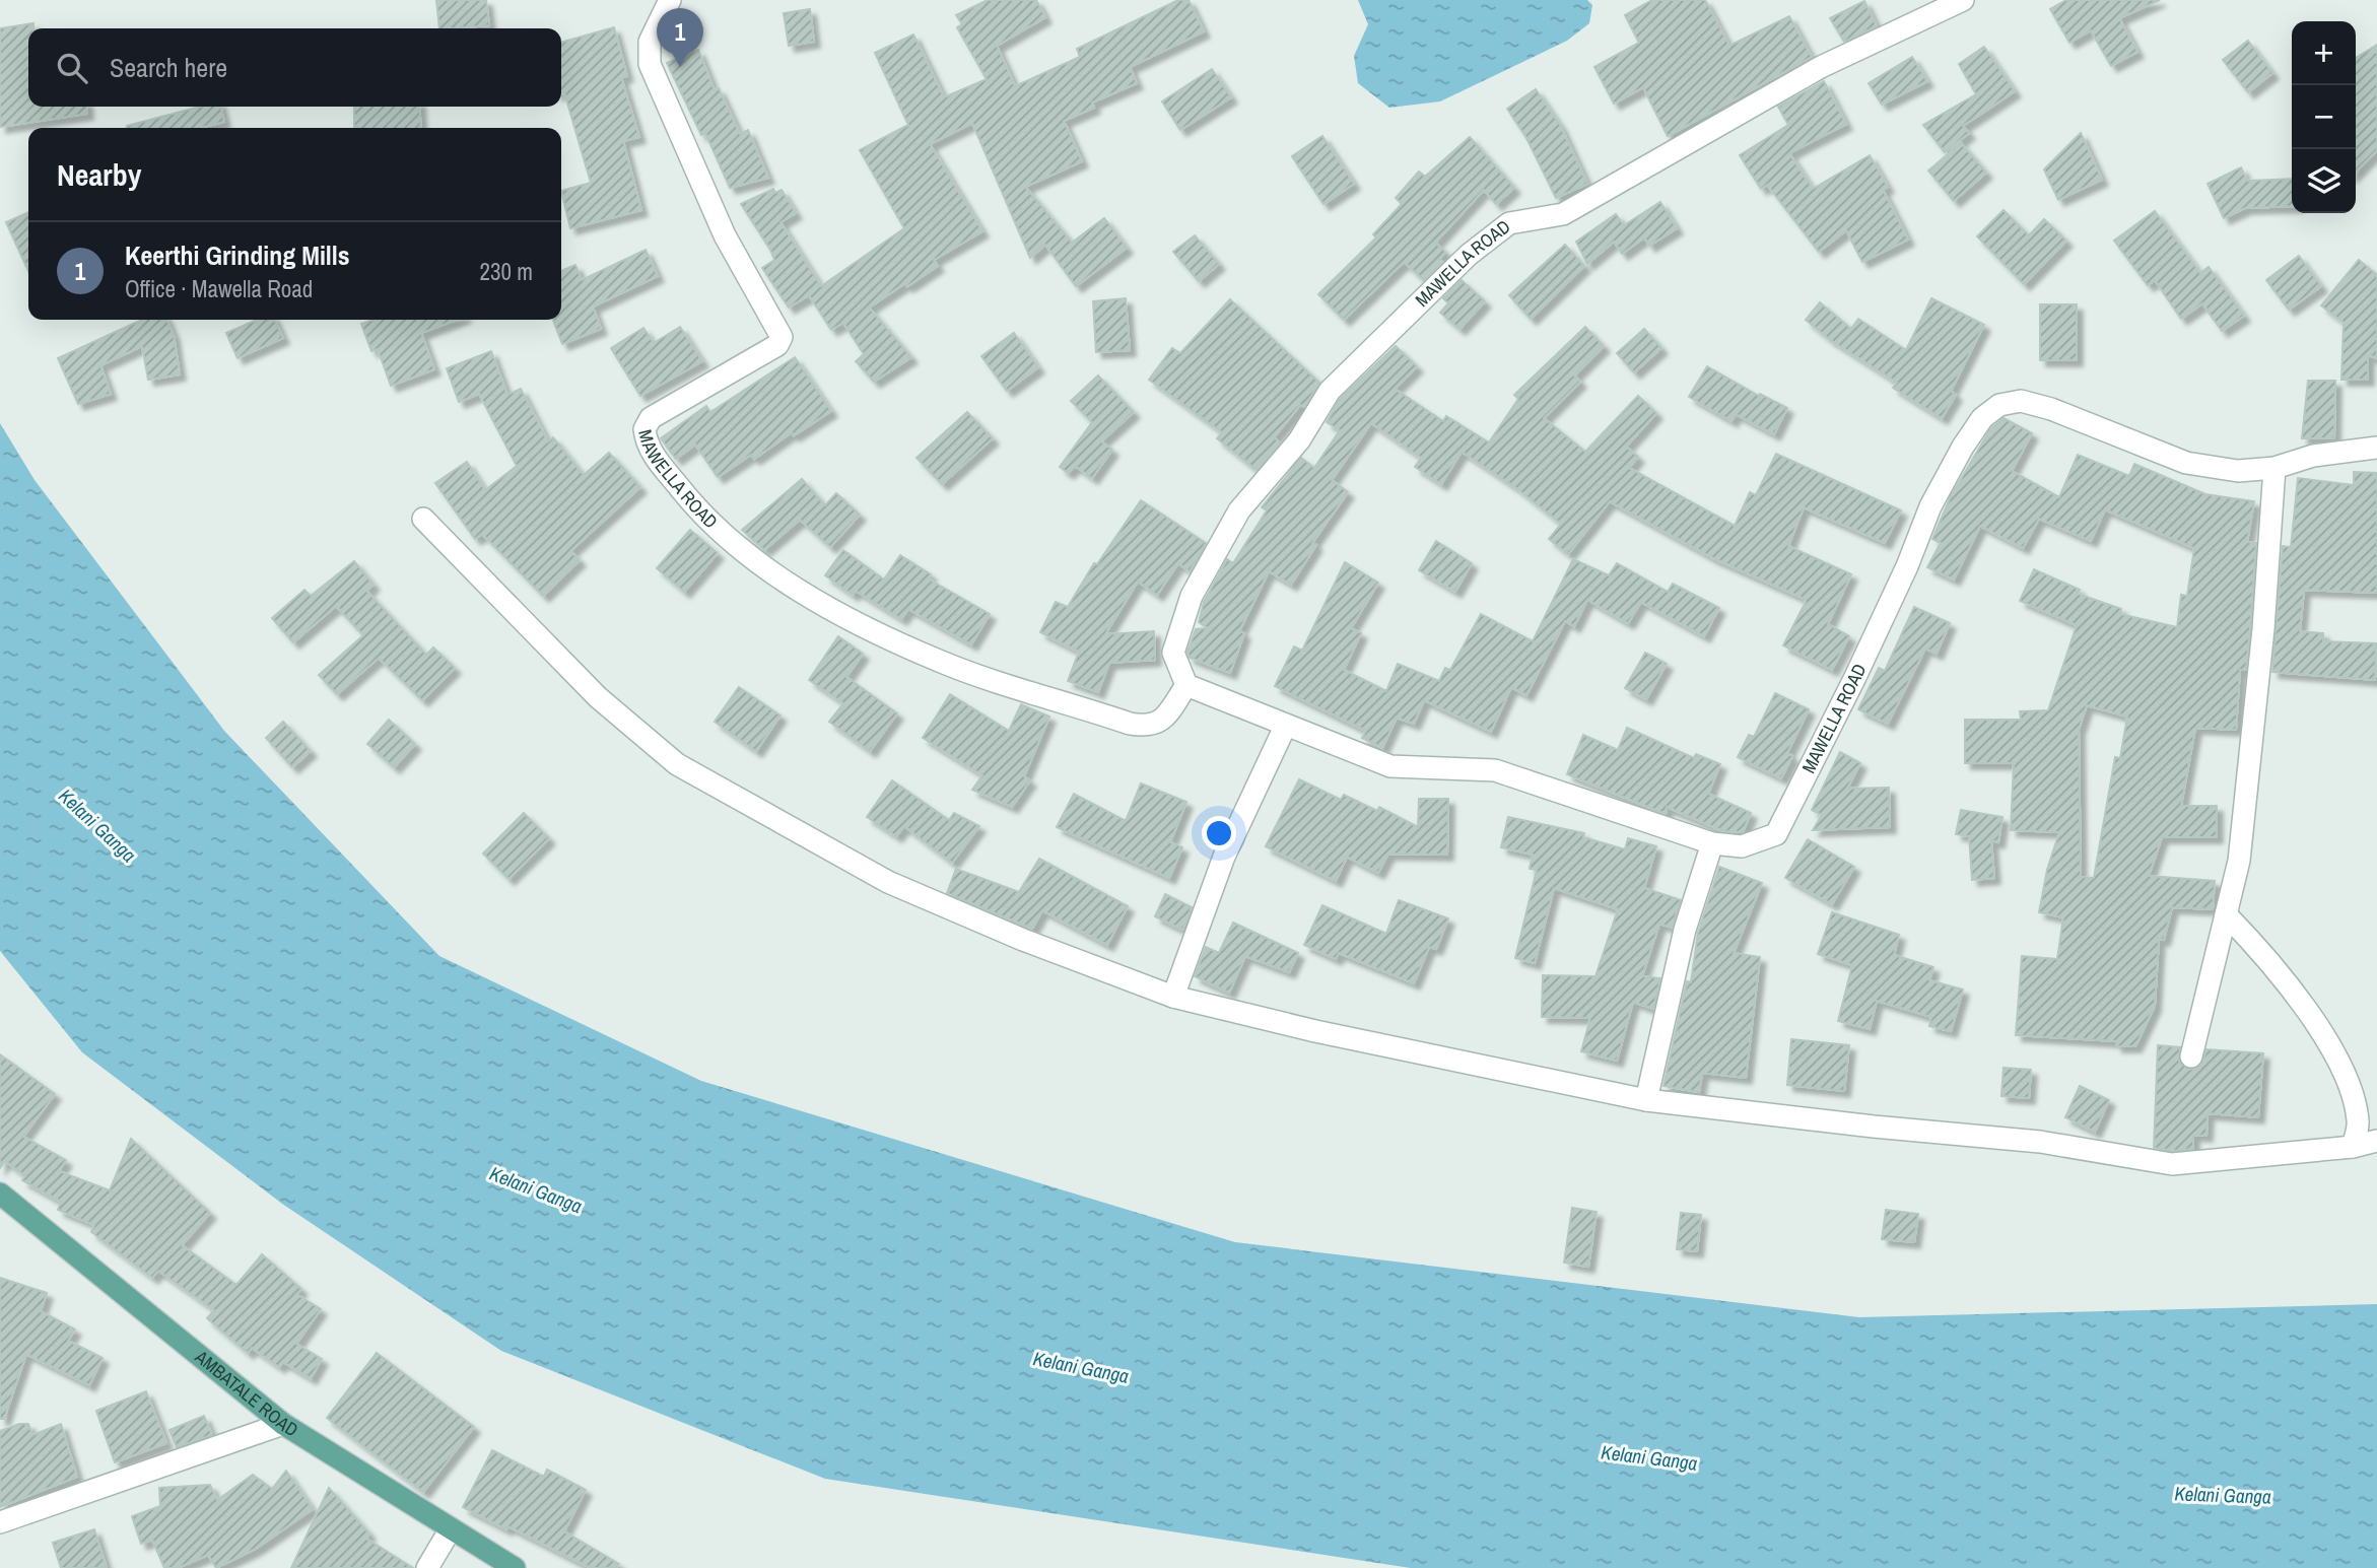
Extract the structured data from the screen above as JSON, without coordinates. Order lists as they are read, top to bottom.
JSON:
{
  "streets": {
    "main road": ["AMBATALE ROAD"],
    "street": ["MAWELLA ROAD"]
  },
  "water": ["Kelani Ganga"],
  "page": {
    "pins": "1",
    "map_buttons": ["+", "−"],
    "search": "Search here",
    "heading": "Nearby",
    "list": [
      {
        "mark": "1",
        "name": "Keerthi Grinding Mills",
        "note": "Office · Mawella Road",
        "value": "230 m"
      }
    ]
  }
}
